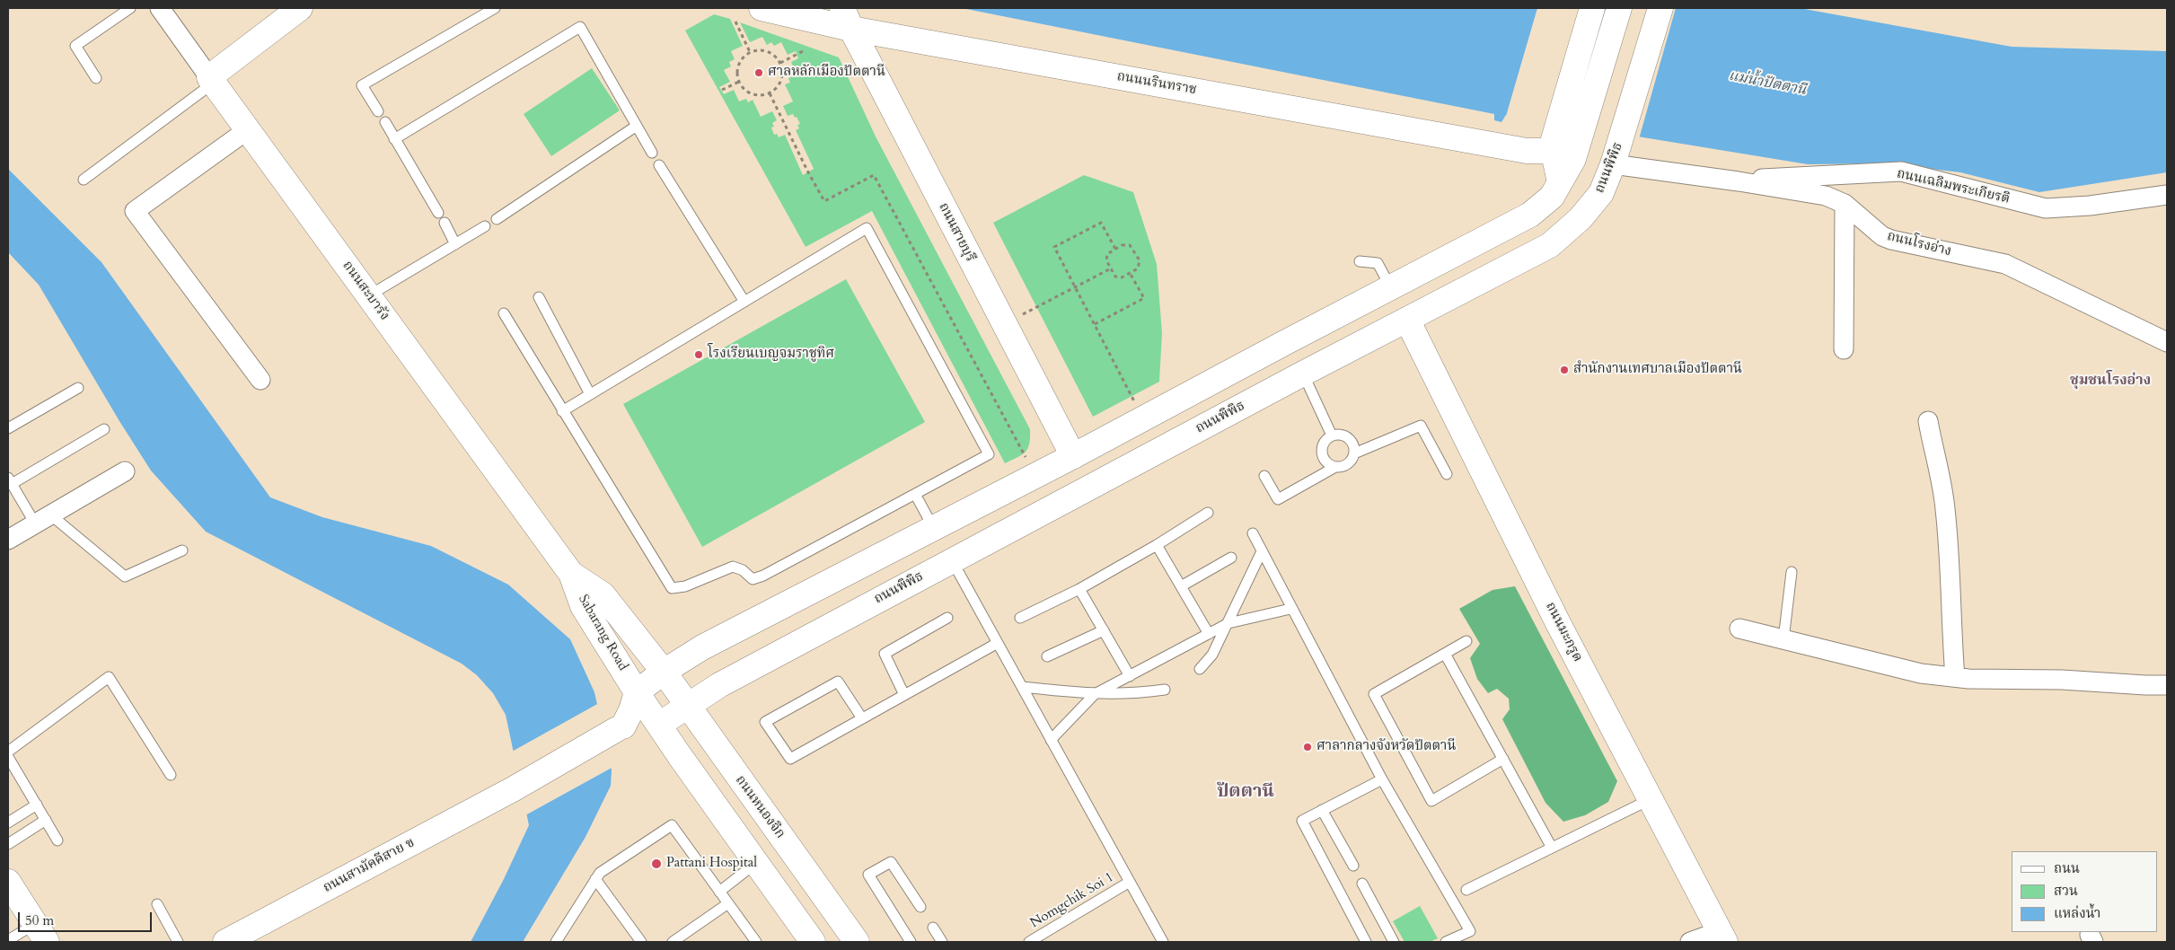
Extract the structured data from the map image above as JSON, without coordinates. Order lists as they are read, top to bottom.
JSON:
{
  "streets": {
    "main road": [
      "ถนนนรินทราช",
      "ถนนพิพิธ",
      "ถนนสายบุรี",
      "ถนนสะบารัง",
      "ถนนมะกรูด",
      "Sabarang Road",
      "ถนนหนองจิก",
      "ถนนสามัคคีสาย ข"
    ],
    "street": ["ถนนเฉลิมพระเกียรติ", "ถนนโรงอ่าง"],
    "lane": ["Nomgchik Soi 1"]
  },
  "crossings": [
    ["ถนนนรินทราช", "ถนนสายบุรี"],
    ["ถนนพิพิธ", "ถนนสายบุรี"],
    ["ถนนพิพิธ", "ถนนโรงอ่าง"],
    ["ถนนพิพิธ", "ถนนมะกรูด"],
    ["ถนนพิพิธ", "ถนนหนองจิก"],
    ["ถนนเฉลิมพระเกียรติ", "ถนนโรงอ่าง"],
    ["ถนนสะบารัง", "Sabarang Road"],
    ["Sabarang Road", "ถนนหนองจิก"]
  ],
  "districts": ["ชุมชนโรงอ่าง", "ปัตตานี"],
  "water": ["แม่น้ำปัตตานี"],
  "places": [
    "ศาลหลักเมืองปัตตานี",
    "โรงเรียนเบญจมราชูทิศ",
    "สำนักงานเทศบาลเมืองปัตตานี",
    "ศาลากลางจังหวัดปัตตานี",
    "Pattani Hospital"
  ],
  "legend": ["ถนน", "สวน", "แหล่งน้ำ"],
  "scale_bar": "50 m"
}
